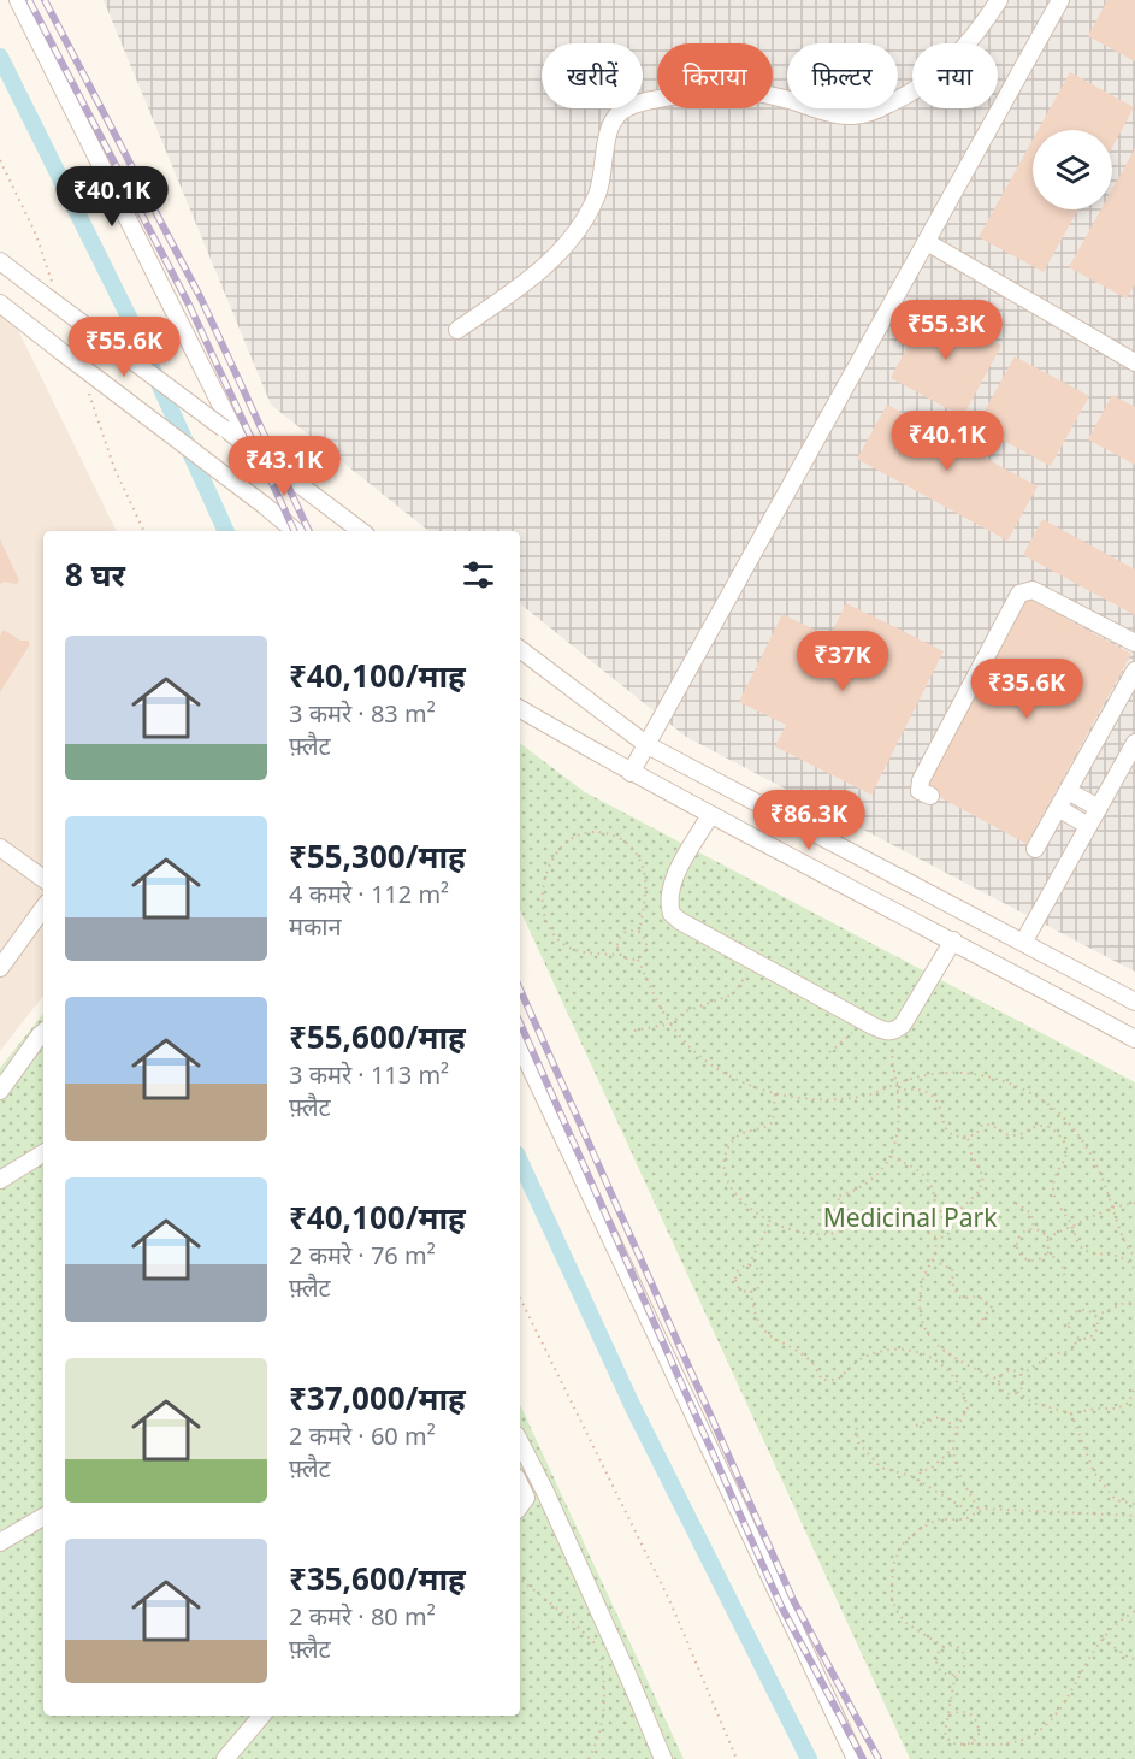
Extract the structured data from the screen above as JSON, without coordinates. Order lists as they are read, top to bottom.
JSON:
{
  "parks": ["Medicinal Park"],
  "page": {
    "chip": [
      "खरीदें",
      "किराया",
      "फ़िल्टर",
      "नया"
    ],
    "price": [
      "₹40.1K",
      "₹55.3K",
      "₹55.6K",
      "₹40.1K",
      "₹43.1K",
      "₹37K",
      "₹35.6K",
      "₹86.3K"
    ],
    "heading": "8 घर",
    "list": [
      {
        "name": "₹40,100/माह",
        "note": "3 कमरे · 83 m² · फ़्लैट"
      },
      {
        "name": "₹55,300/माह",
        "note": "4 कमरे · 112 m² · मकान"
      },
      {
        "name": "₹55,600/माह",
        "note": "3 कमरे · 113 m² · फ़्लैट"
      },
      {
        "name": "₹40,100/माह",
        "note": "2 कमरे · 76 m² · फ़्लैट"
      },
      {
        "name": "₹37,000/माह",
        "note": "2 कमरे · 60 m² · फ़्लैट"
      },
      {
        "name": "₹35,600/माह",
        "note": "2 कमरे · 80 m² · फ़्लैट"
      }
    ]
  }
}
